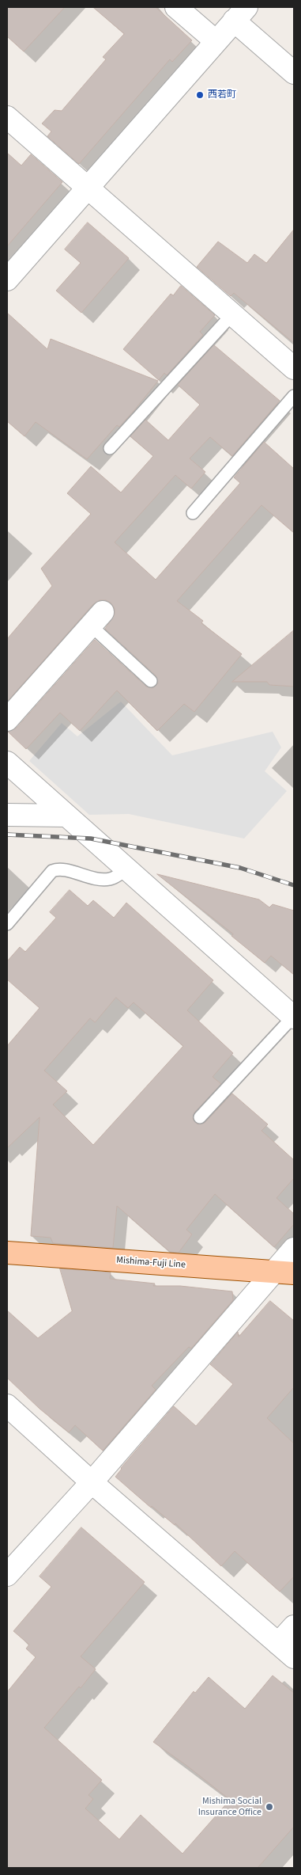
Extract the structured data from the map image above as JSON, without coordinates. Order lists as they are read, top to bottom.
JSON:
{
  "streets": {
    "main road": ["Mishima-Fuji Line"]
  },
  "places": ["西若町", "Mishima Social Insurance Office"]
}
